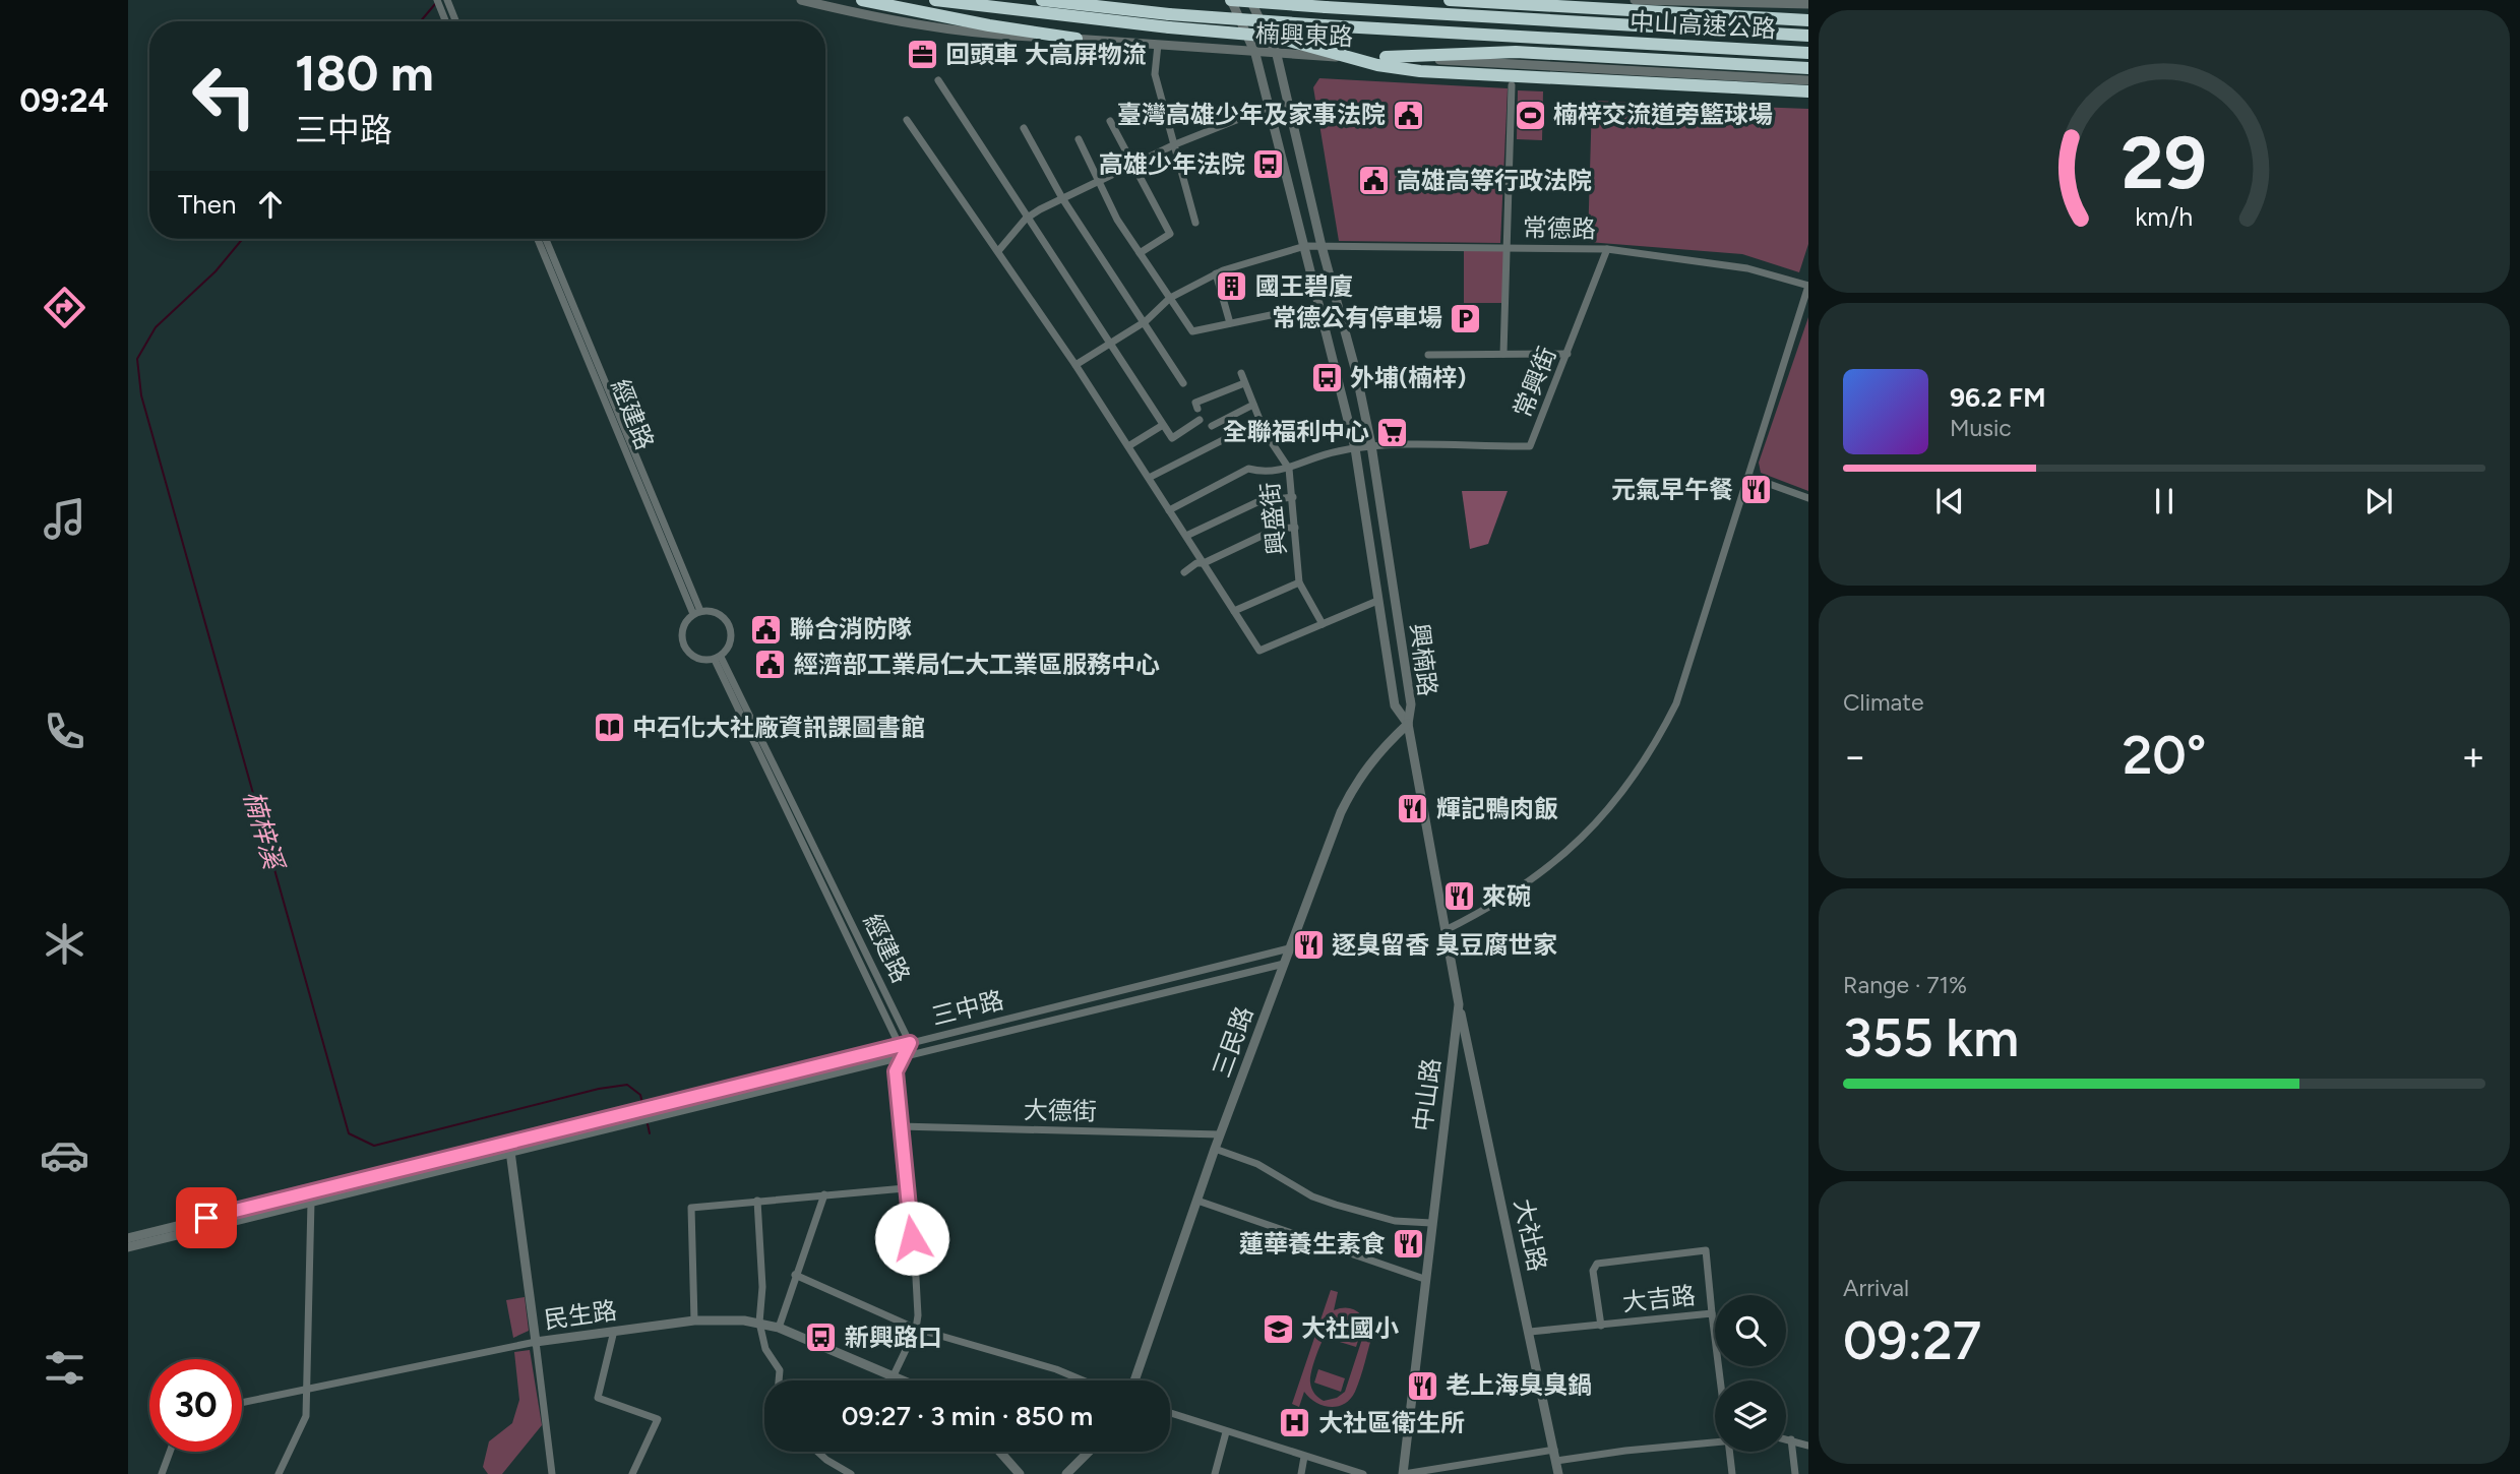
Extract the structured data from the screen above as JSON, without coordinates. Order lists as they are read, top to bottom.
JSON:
{
  "streets": {
    "highway": ["中山高速公路"],
    "street": [
      "楠興東路",
      "常德路",
      "常興街",
      "經建路",
      "興盛街",
      "興楠路",
      "三中路",
      "三民路",
      "中山路",
      "大德街",
      "大社路",
      "大吉路",
      "民生路"
    ]
  },
  "crossings": [
    ["中山高速公路", "興楠路"],
    ["楠興東路", "興楠路"],
    ["常德路", "常興街"],
    ["常德路", "興楠路"],
    ["常興街", "興盛街"],
    ["常興街", "興楠路"],
    ["經建路", "三中路"],
    ["興楠路", "三民路"],
    ["興楠路", "中山路"],
    ["三中路", "三民路"],
    ["三民路", "中山路"],
    ["三民路", "大德街"],
    ["中山路", "大社路"],
    ["大社路", "大吉路"]
  ],
  "water": ["楠梓溪"],
  "places": {
    "office": ["回頭車 大高屏物流"],
    "public building": [
      "臺灣高雄少年及家事法院",
      "高雄高等行政法院",
      "聯合消防隊",
      "經濟部工業局仁大工業區服務中心"
    ],
    "sports": ["楠梓交流道旁籃球場"],
    "bus stop": ["高雄少年法院", "外埔(楠梓)", "新興路口"],
    "building": ["國王碧廈"],
    "parking": ["常德公有停車場"],
    "supermarket": ["全聯福利中心"],
    "restaurant": [
      "元氣早午餐",
      "輝記鴨肉飯",
      "來碗",
      "逐臭留香 臭豆腐世家",
      "蓮華養生素食",
      "老上海臭臭鍋"
    ],
    "library": ["中石化大社廠資訊課圖書館"],
    "school or university": ["大社國小"],
    "hospital": ["大社區衛生所"]
  },
  "page": {
    "tabs": "09:24",
    "turn": ["180 m", "三中路"],
    "then": "Then",
    "song": ["96.2 FM", "Music"],
    "tile": [
      "Climate",
      ["Range · 71%", "355 km"],
      ["Arrival", "09:27"]
    ],
    "heat": ["−", "20°", "+"],
    "limit": "30",
    "trip": "09:27 · 3 min · 850 m",
    "gauge": ["29", "km/h"]
  }
}
